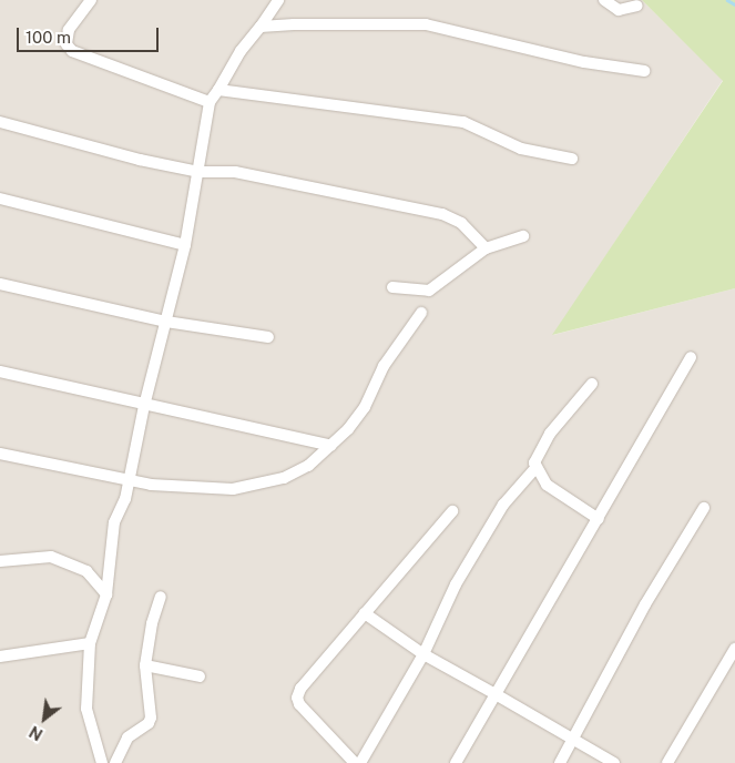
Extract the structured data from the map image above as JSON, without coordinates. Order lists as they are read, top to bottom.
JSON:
{
  "scale_bar": "100 m",
  "north": "bottom left"
}
